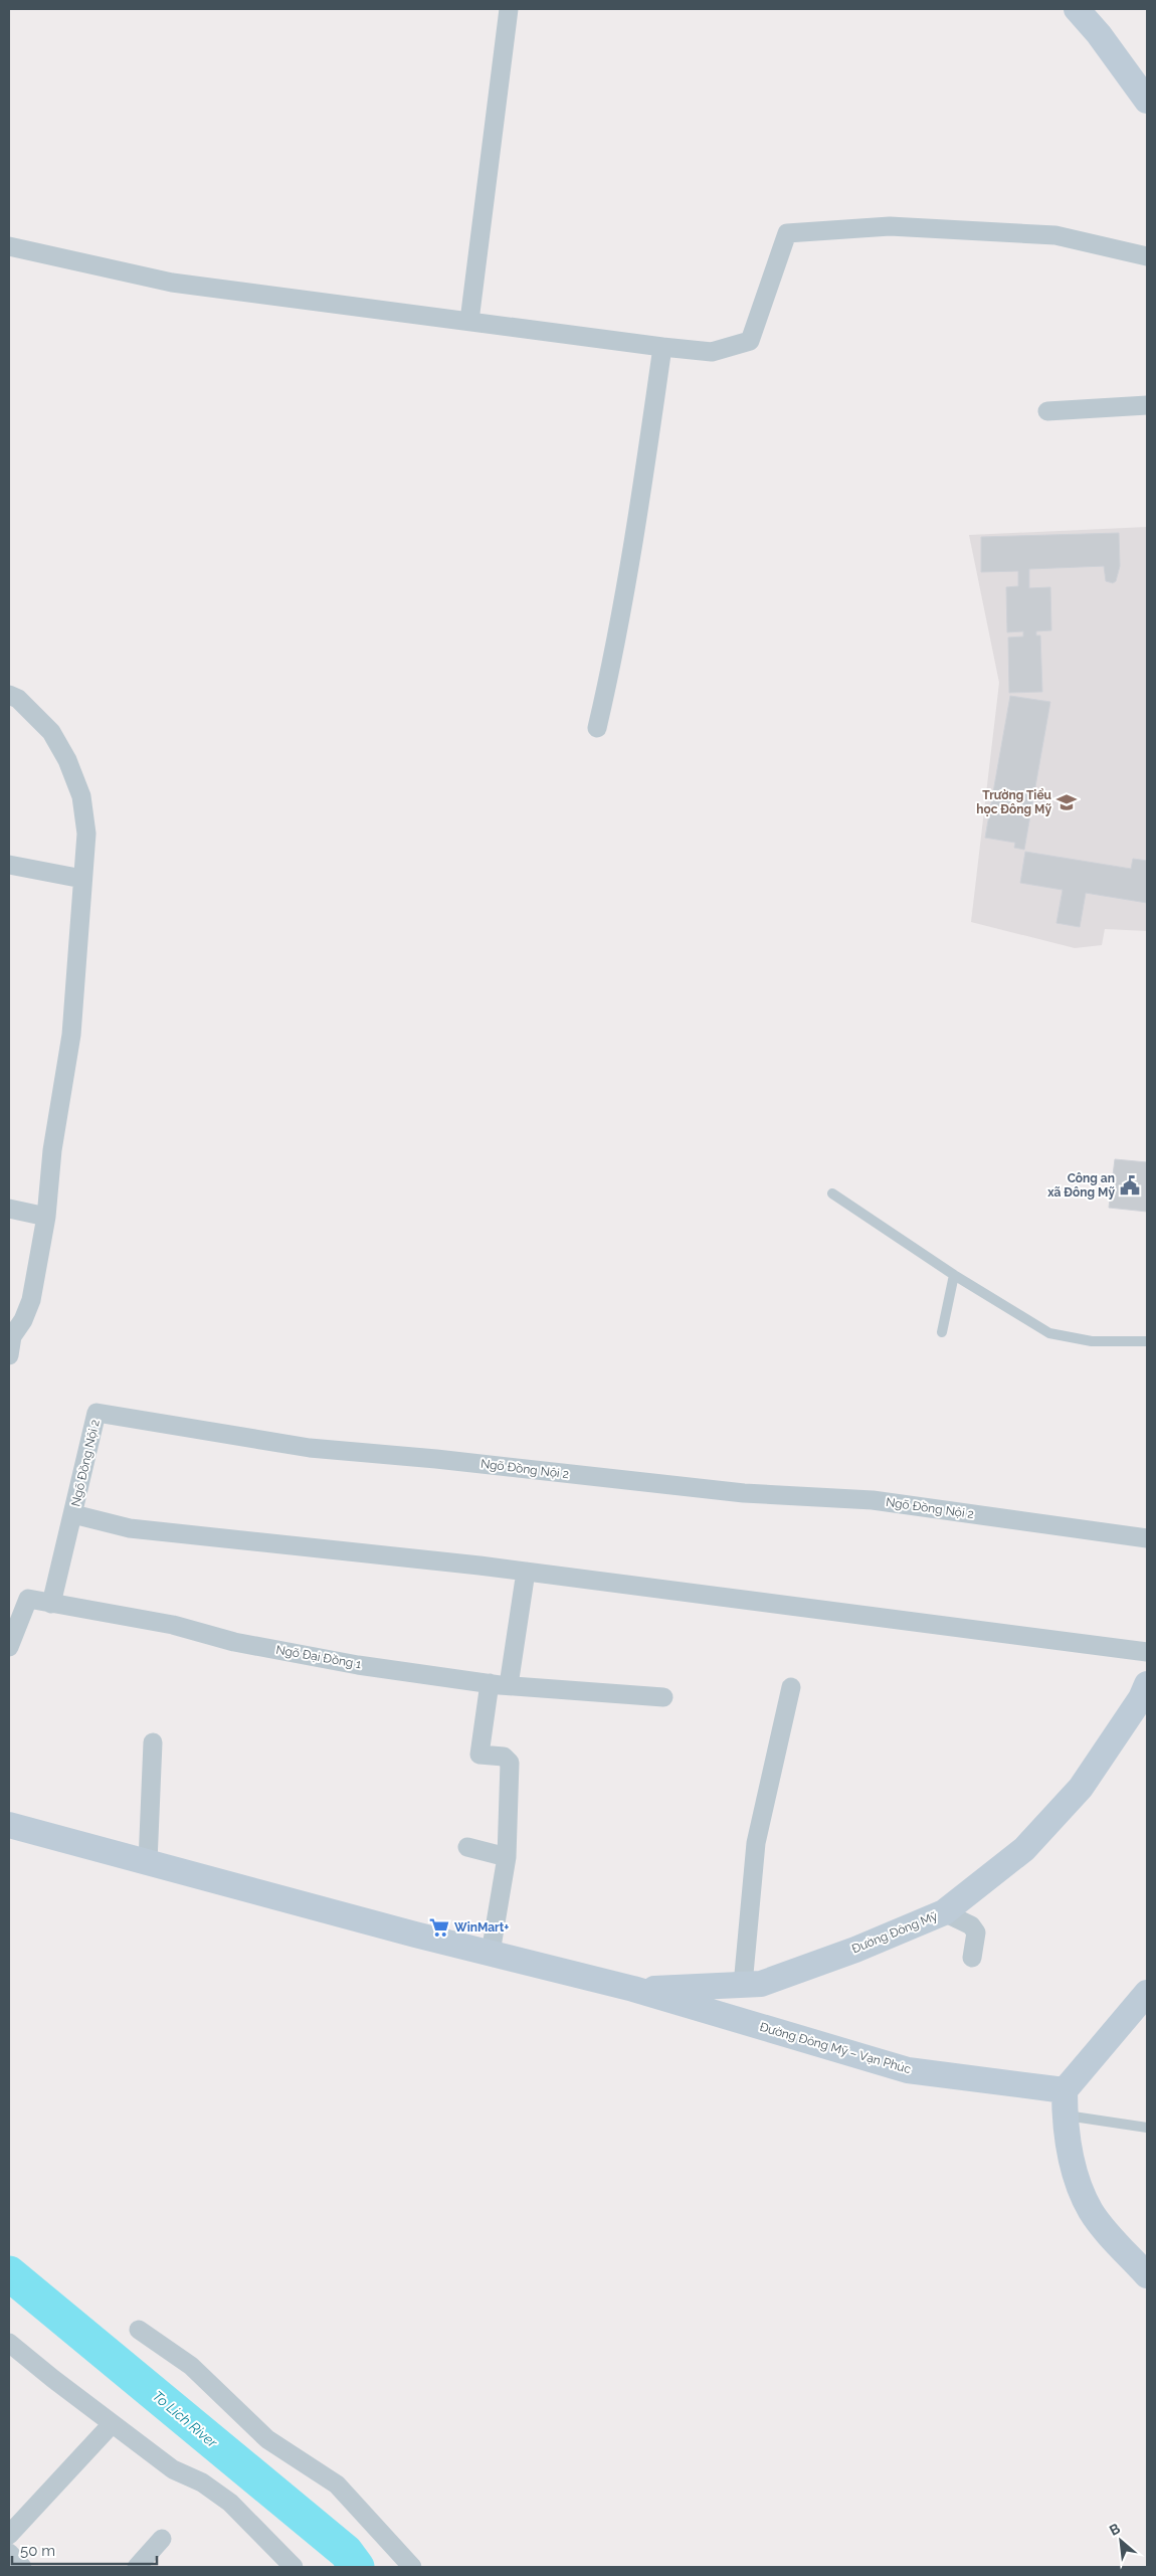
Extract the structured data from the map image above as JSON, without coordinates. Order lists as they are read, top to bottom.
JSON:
{
  "streets": {
    "street": [
      "Ngõ Đồng Nội 2",
      "Ngõ Đại Đồng 1",
      "Đường Đông Mỹ",
      "Đường Đông Mỹ – Vạn Phúc"
    ]
  },
  "crossings": [
    ["Ngõ Đồng Nội 2", "Ngõ Đại Đồng 1"],
    ["Đường Đông Mỹ", "Đường Đông Mỹ – Vạn Phúc"]
  ],
  "water": ["To Lich River"],
  "places": {
    "school or university": ["Trường Tiểu học Đông Mỹ"],
    "public building": ["Công an xã Đông Mỹ"],
    "supermarket": ["WinMart+"]
  },
  "scale_bar": "50 m",
  "north": "top left"
}
